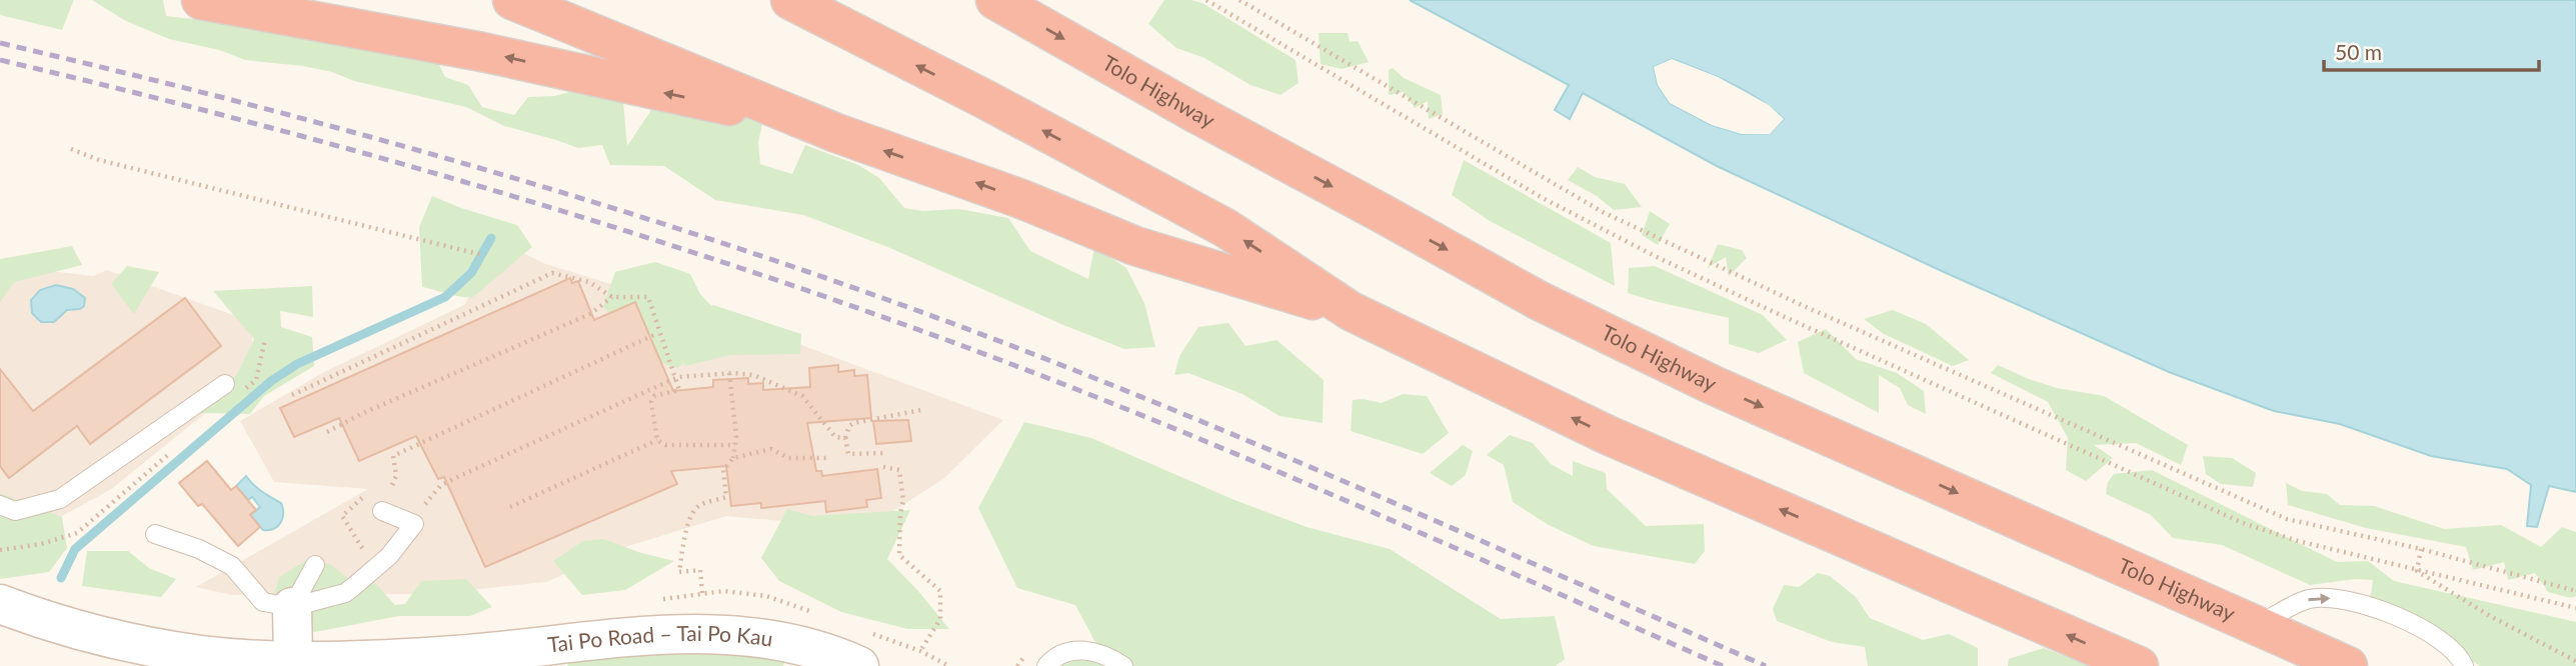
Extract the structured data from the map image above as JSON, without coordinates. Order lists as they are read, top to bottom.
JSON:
{
  "streets": {
    "highway": ["Tolo Highway"],
    "main road": ["Tai Po Road – Tai Po Kau"]
  },
  "scale_bar": "50 m"
}
